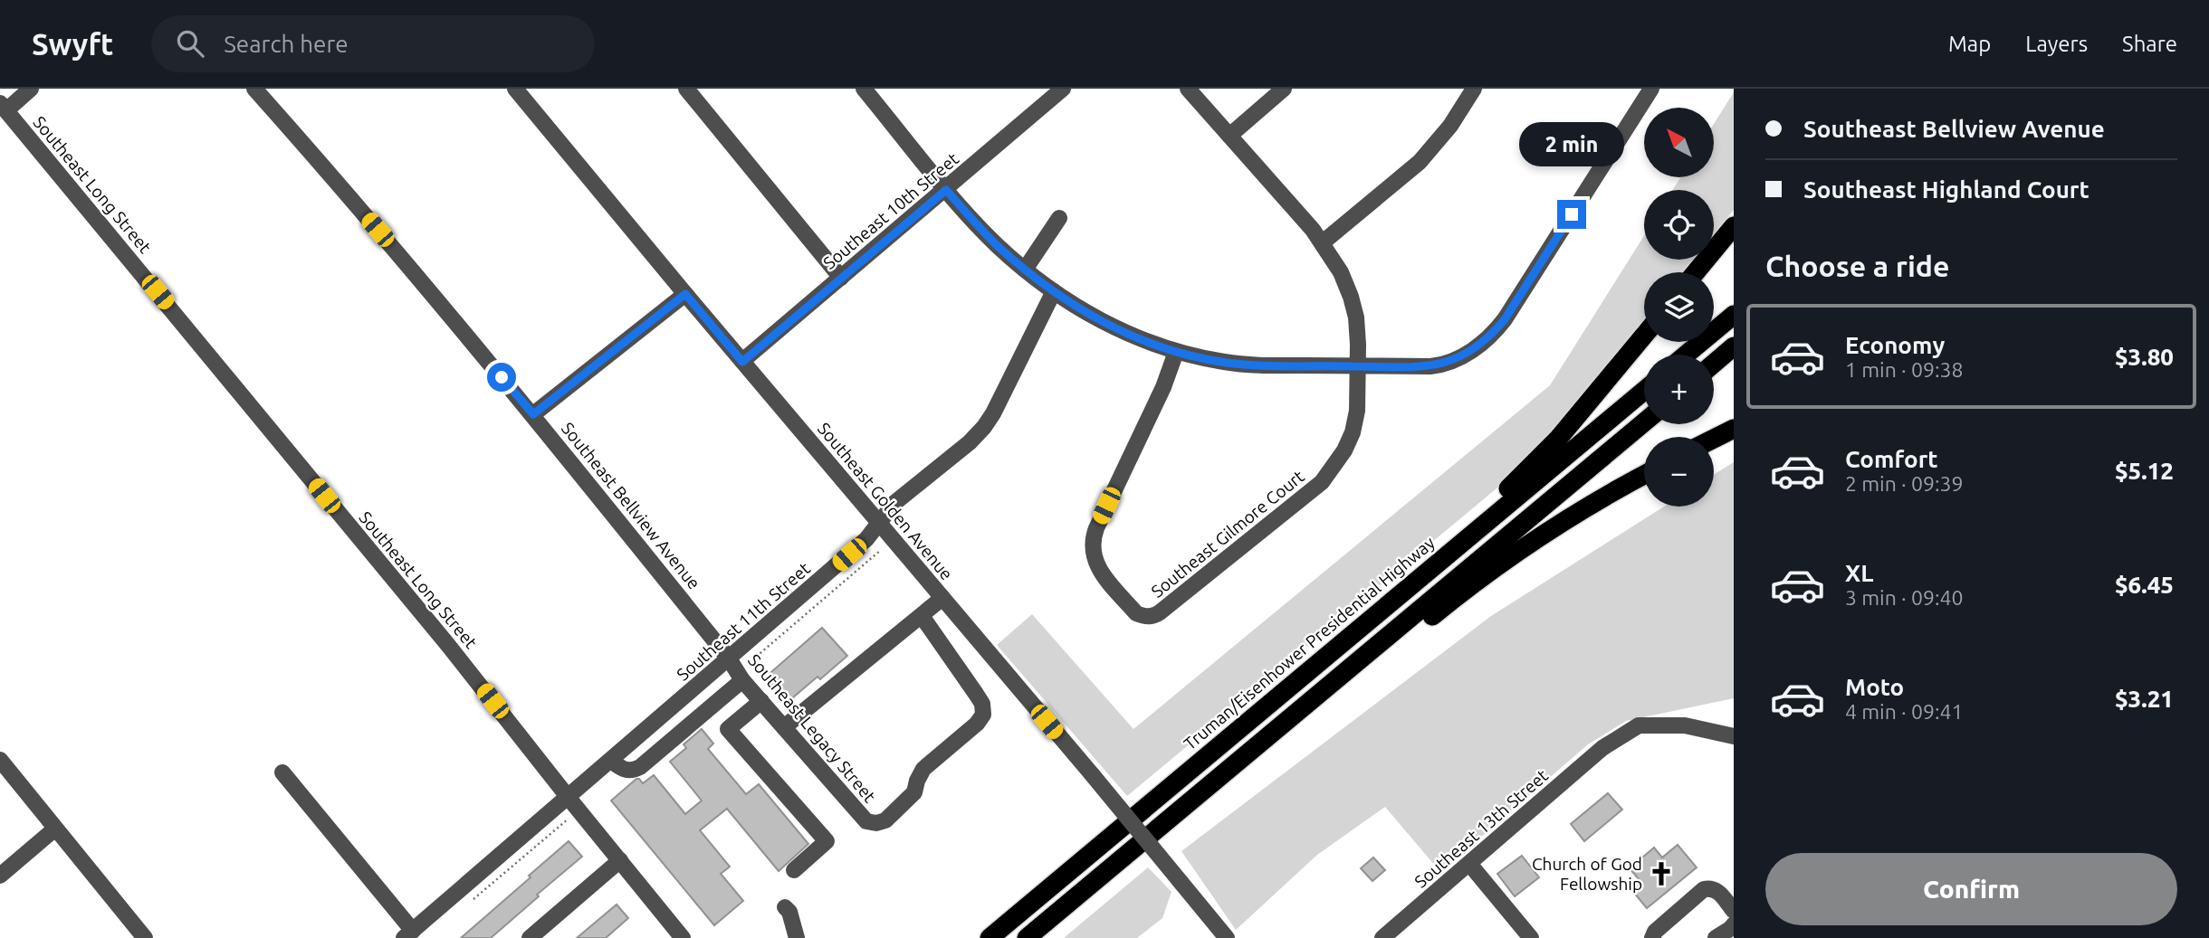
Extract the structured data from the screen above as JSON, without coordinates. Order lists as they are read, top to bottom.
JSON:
{
  "streets": {
    "highway": ["Truman/Eisenhower Presidential Highway"],
    "street": [
      "Southeast Long Street",
      "Southeast 10th Street",
      "Southeast Golden Avenue",
      "Southeast Bellview Avenue",
      "Southeast Gilmore Court",
      "Southeast 11th Street",
      "Southeast Legacy Street",
      "Southeast 13th Street"
    ]
  },
  "crossings": [
    ["Southeast Long Street", "Southeast 11th Street"],
    ["Southeast 10th Street", "Southeast Golden Avenue"],
    ["Southeast Golden Avenue", "Southeast 11th Street"],
    ["Southeast Bellview Avenue", "Southeast 11th Street"],
    ["Southeast Bellview Avenue", "Southeast Legacy Street"],
    ["Southeast 11th Street", "Southeast Legacy Street"]
  ],
  "places": {
    "church": ["Church of God Fellowship"]
  },
  "north": "top left",
  "page": {
    "header": "Swyft",
    "search": "Search here",
    "nav": ["Map", "Layers", "Share"],
    "banner": ["Southeast Bellview Avenue", "Southeast Highland Court"],
    "map_buttons": ["+", "−"],
    "bubble": "2 min",
    "heading": "Choose a ride",
    "list": [
      {
        "name": "Economy",
        "note": "1 min · 09:38",
        "value": "$3.80"
      },
      {
        "name": "Comfort",
        "note": "2 min · 09:39",
        "value": "$5.12"
      },
      {
        "name": "XL",
        "note": "3 min · 09:40",
        "value": "$6.45"
      },
      {
        "name": "Moto",
        "note": "4 min · 09:41",
        "value": "$3.21"
      }
    ],
    "buttons": "Confirm"
  }
}
